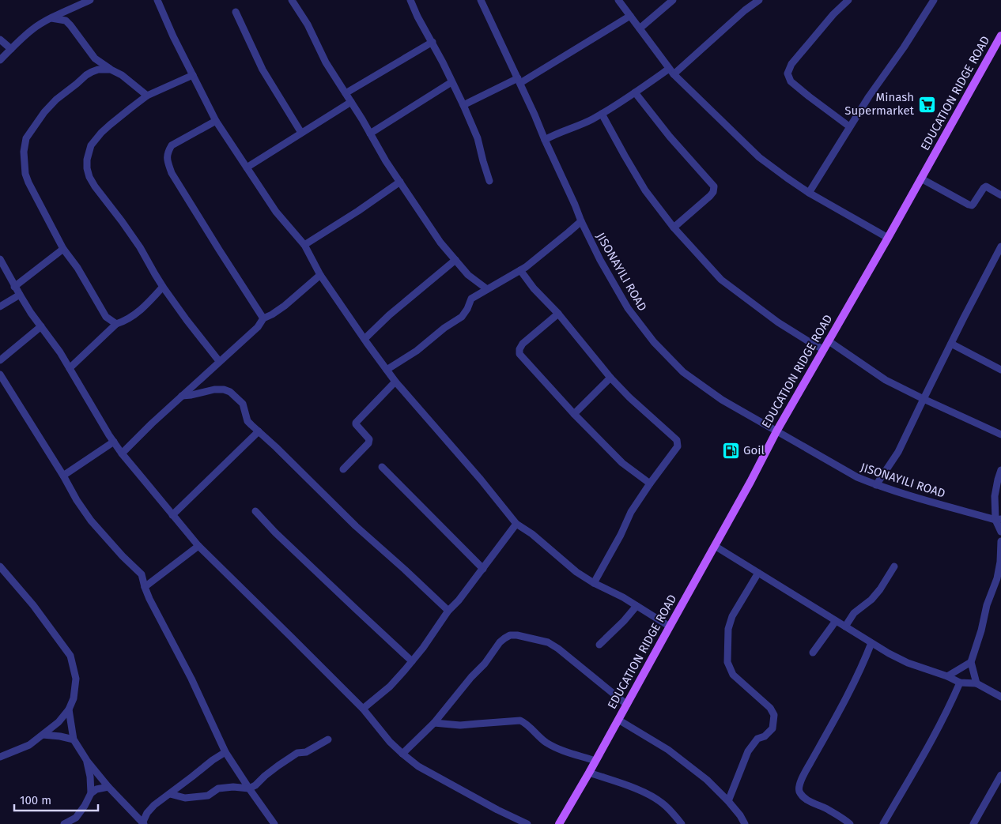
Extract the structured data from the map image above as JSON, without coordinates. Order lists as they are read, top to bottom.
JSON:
{
  "streets": {
    "main road": ["EDUCATION RIDGE ROAD"],
    "street": ["JISONAYILI ROAD"]
  },
  "crossings": [
    ["EDUCATION RIDGE ROAD", "JISONAYILI ROAD"]
  ],
  "places": {
    "supermarket": ["Minash Supermarket"],
    "fuel station": ["Goil"]
  },
  "scale_bar": "100 m"
}
